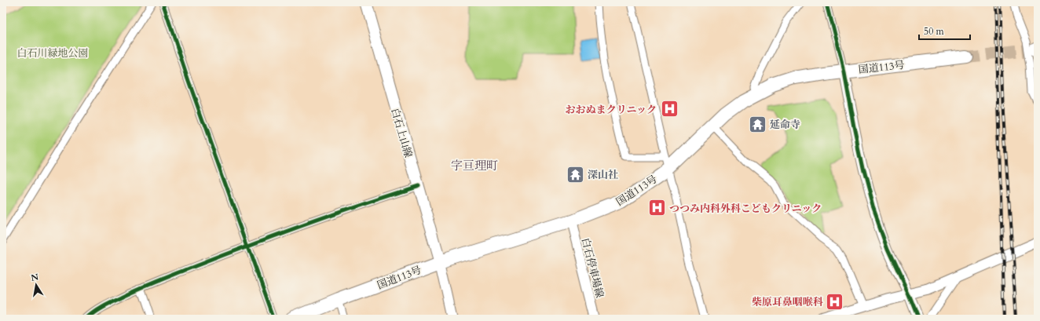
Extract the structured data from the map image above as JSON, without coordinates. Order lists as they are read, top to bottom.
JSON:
{
  "streets": {
    "highway": ["国道113号"],
    "main road": ["白石上山線"],
    "street": ["白石停車場線"]
  },
  "crossings": [
    ["国道113号", "白石上山線"],
    ["国道113号", "白石停車場線"]
  ],
  "districts": ["字亘理町"],
  "parks": ["白石川緑地公園"],
  "places": {
    "hospital": ["おおぬまクリニック", "つつみ内科外科こどもクリニック", "柴原耳鼻咽喉科"],
    "temple": ["延命寺", "深山社"]
  },
  "scale_bar": "50 m",
  "north": "top"
}
